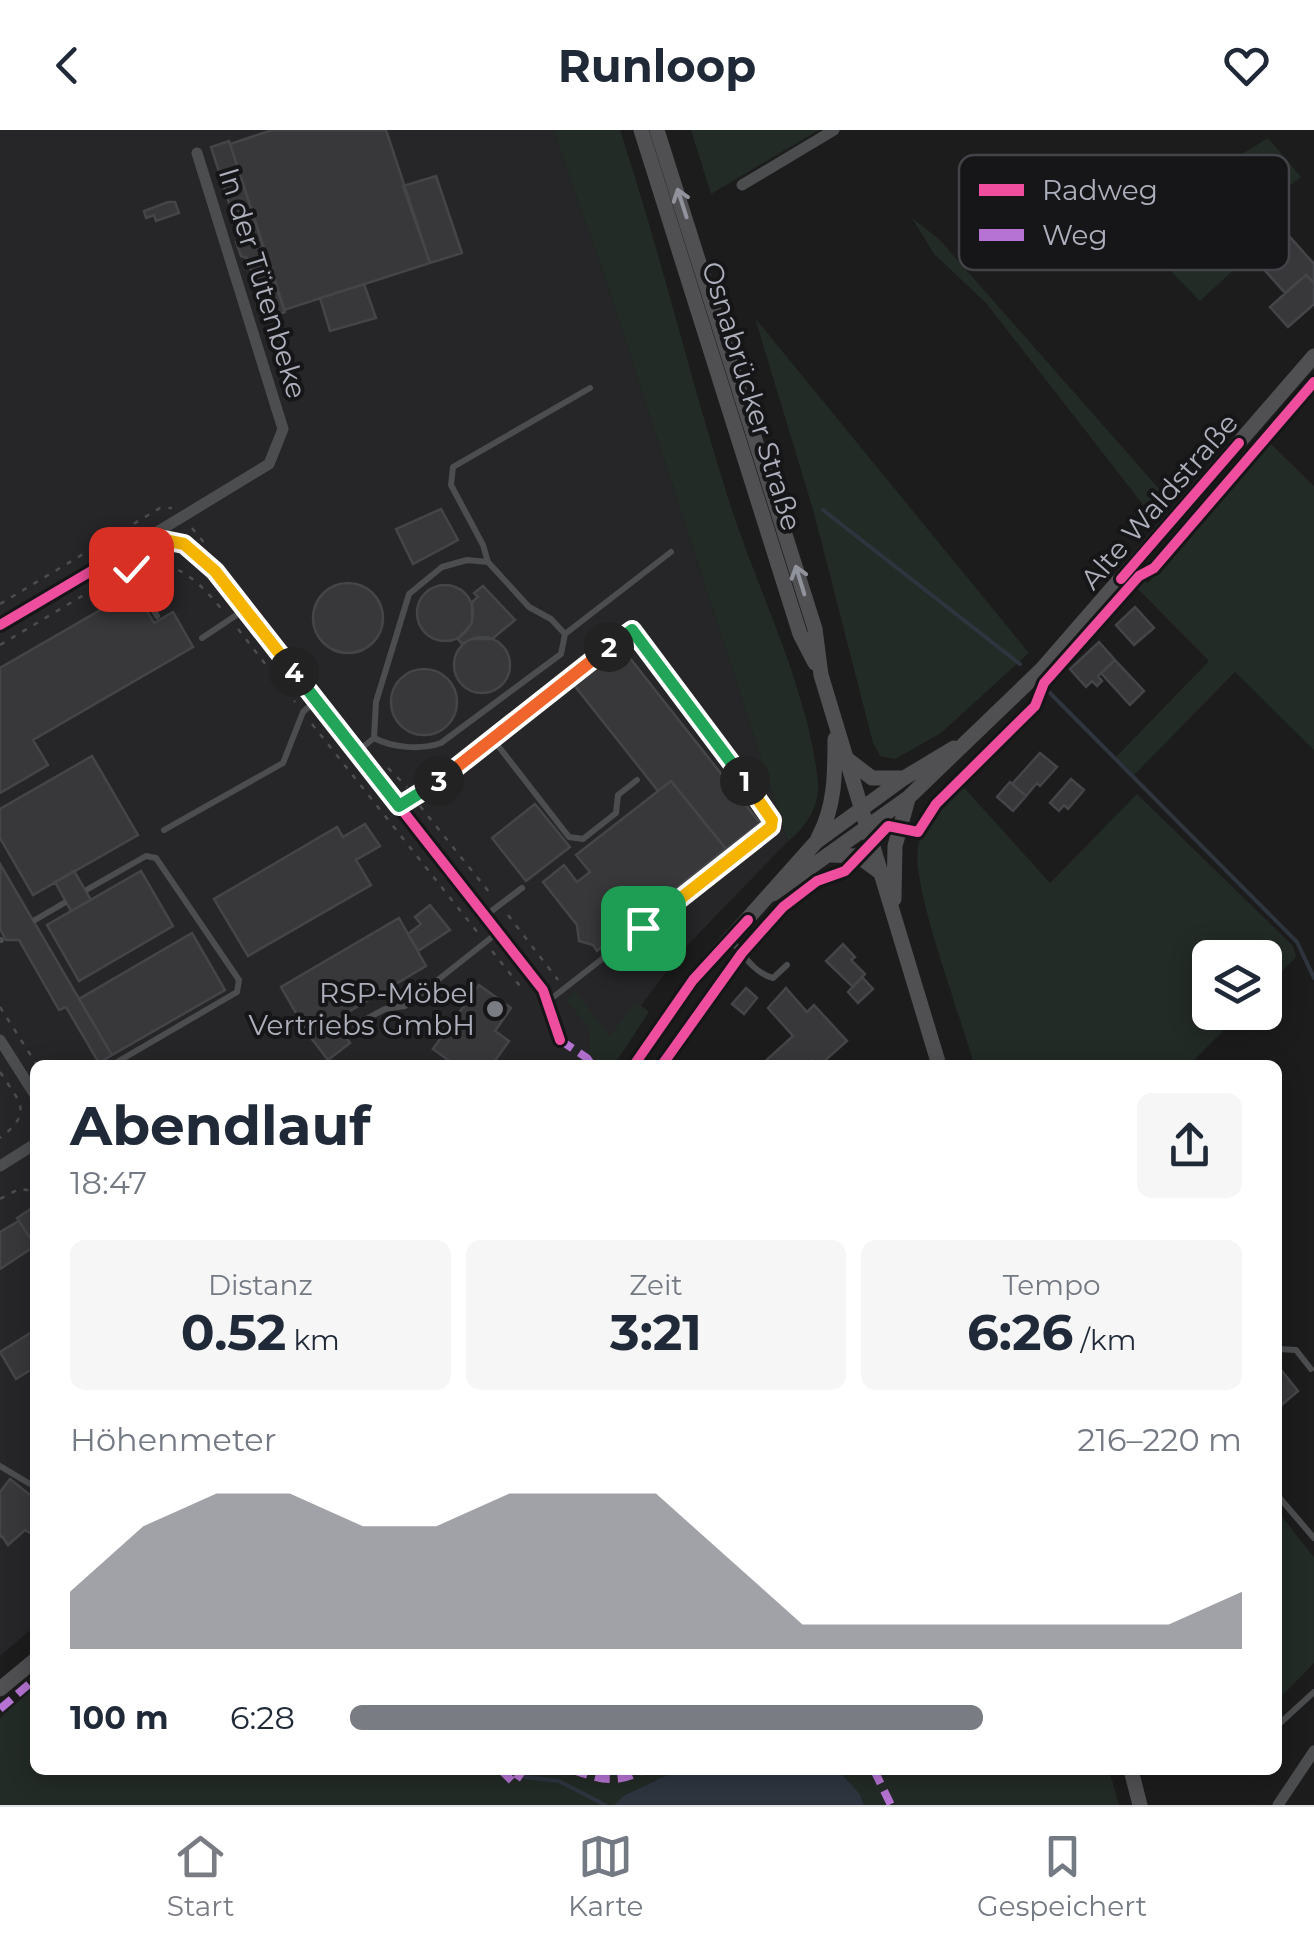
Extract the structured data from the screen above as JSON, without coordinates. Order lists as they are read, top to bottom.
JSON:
{
  "streets": {
    "main road": ["Osnabrücker Straße", "Alte Waldstraße"],
    "street": ["In der Tütenbeke"]
  },
  "crossings": [
    ["Osnabrücker Straße", "Alte Waldstraße"]
  ],
  "places": ["RSP-Möbel Vertriebs GmbH"],
  "legend": ["Radweg", "Weg"],
  "page": {
    "header": "Runloop",
    "pins": [
      "2",
      "4",
      "1",
      "3"
    ],
    "heading": ["Abendlauf", "18:47"],
    "stats": [
      ["Distanz", "0.52 km"],
      ["Zeit", "3:21"],
      ["Tempo", "6:26 /km"]
    ],
    "chart": ["Höhenmeter", "216–220 m"],
    "list": [
      {
        "name": "100 m",
        "note": "6:28"
      }
    ],
    "tabs": ["Start", "Karte", "Gespeichert"]
  }
}
